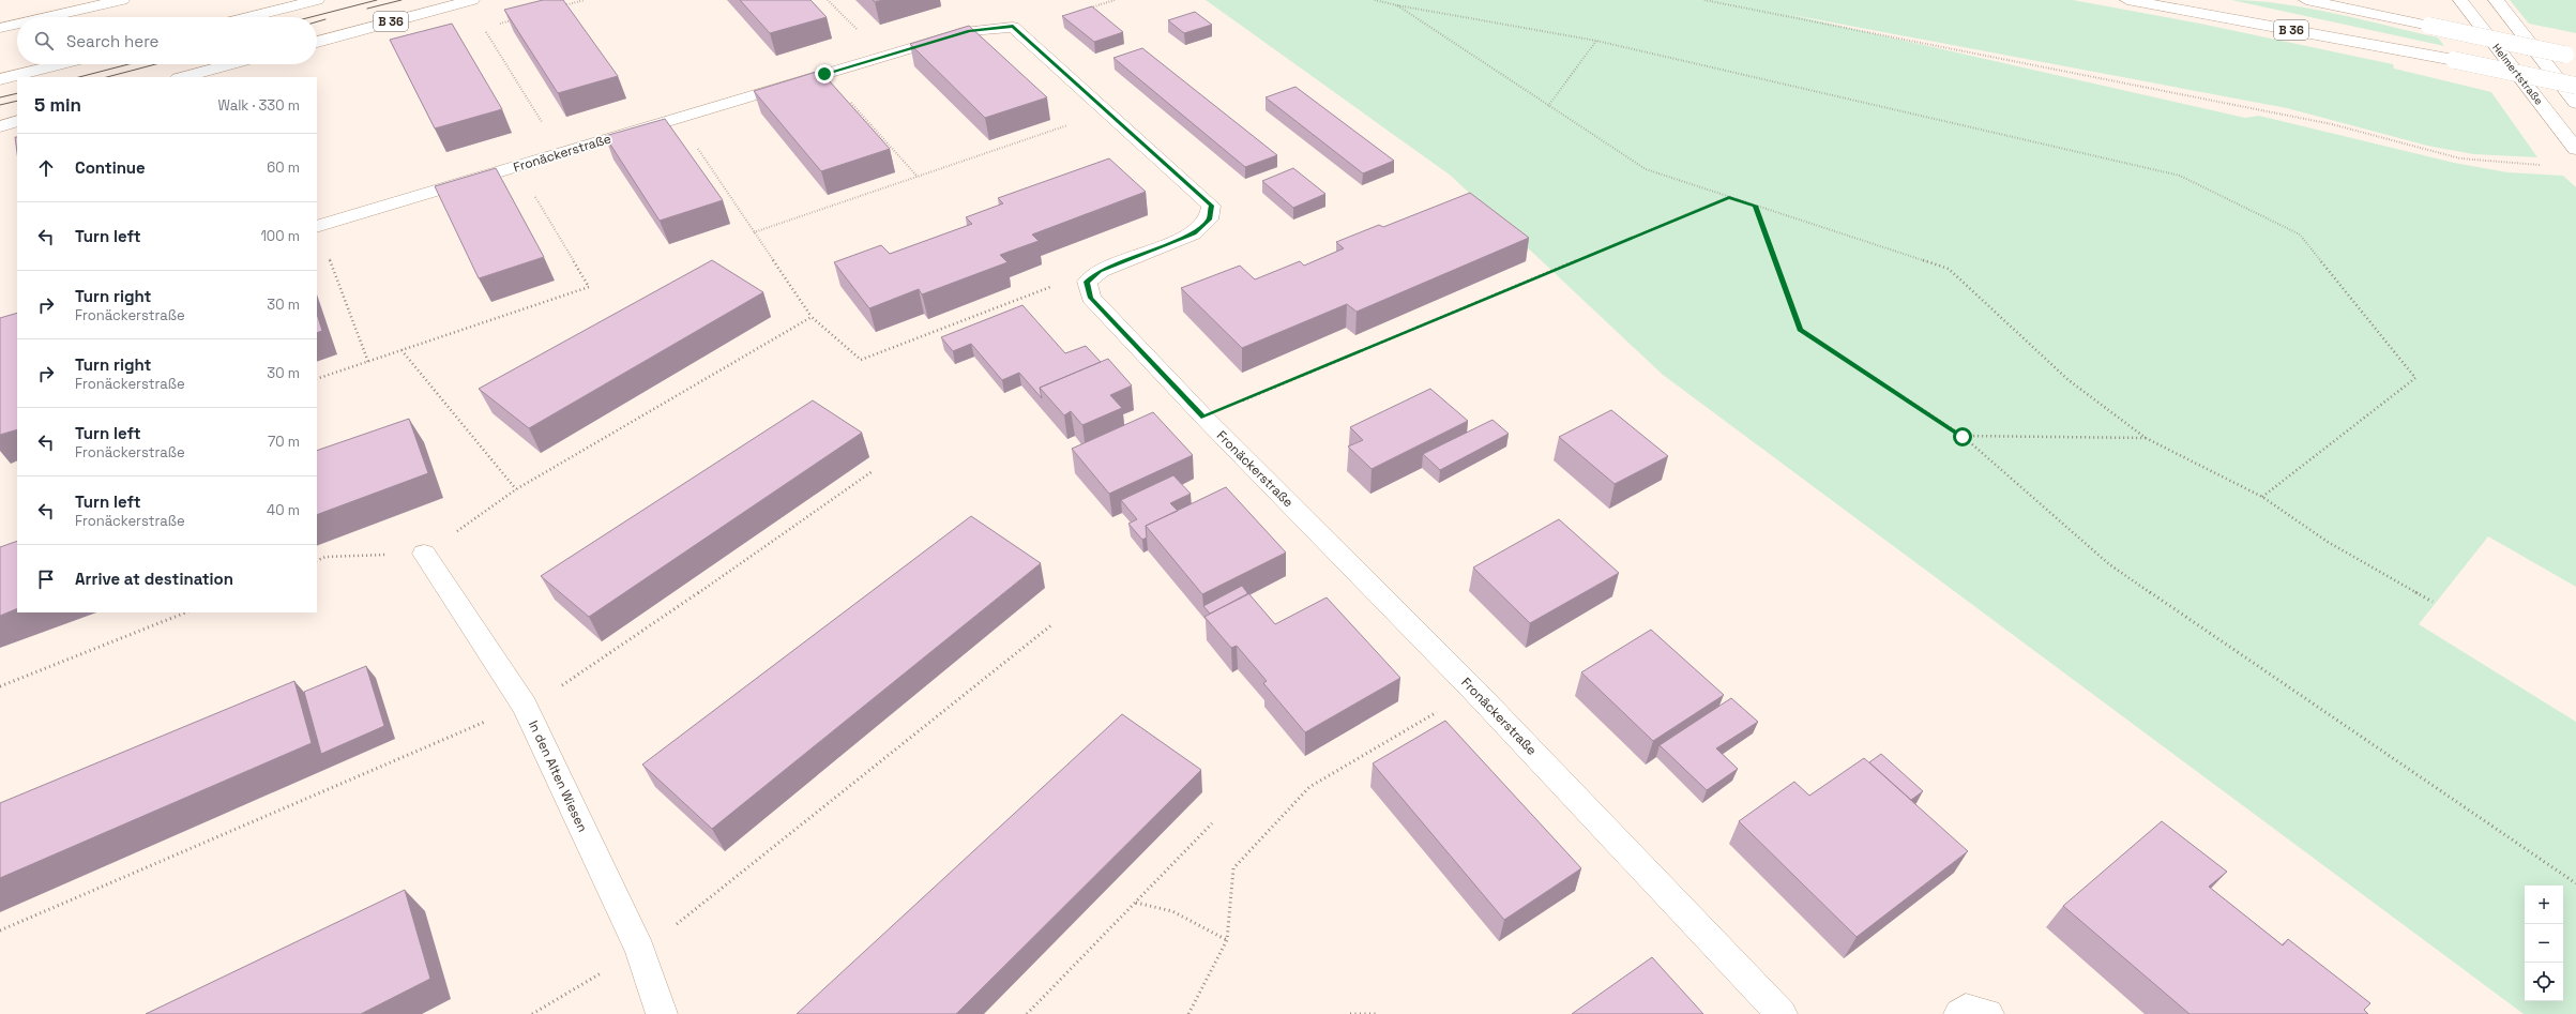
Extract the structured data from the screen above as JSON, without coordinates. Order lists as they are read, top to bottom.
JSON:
{
  "streets": {
    "main road": [
      "B 36",
      "Helmertstraße",
      "Fronäckerstraße",
      "In den Alten Wiesen"
    ]
  },
  "page": {
    "search": "Search here",
    "heading": ["5 min", "Walk · 330 m"],
    "list": [
      ["Continue", "60 m"],
      ["Turn left", "100 m"],
      ["Turn right", "Fronäckerstraße", "30 m"],
      ["Turn right", "Fronäckerstraße", "30 m"],
      ["Turn left", "Fronäckerstraße", "70 m"],
      ["Turn left", "Fronäckerstraße", "40 m"],
      "Arrive at destination"
    ],
    "map_buttons": ["+", "−"]
  }
}
